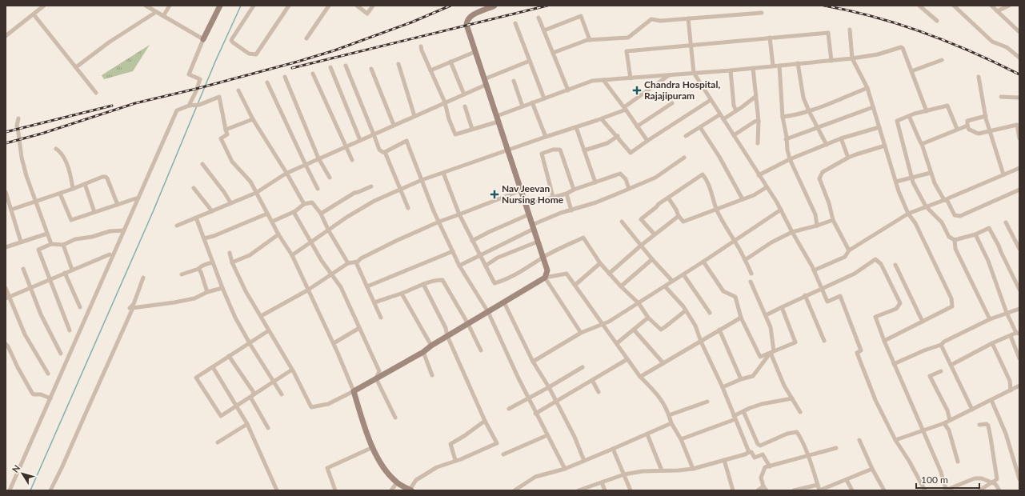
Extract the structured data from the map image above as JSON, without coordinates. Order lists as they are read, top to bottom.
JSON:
{
  "places": {
    "health": ["Chandra Hospital, Rajajipuram", "Nav Jeevan Nursing Home"]
  },
  "scale_bar": "100 m",
  "north": "top left"
}
